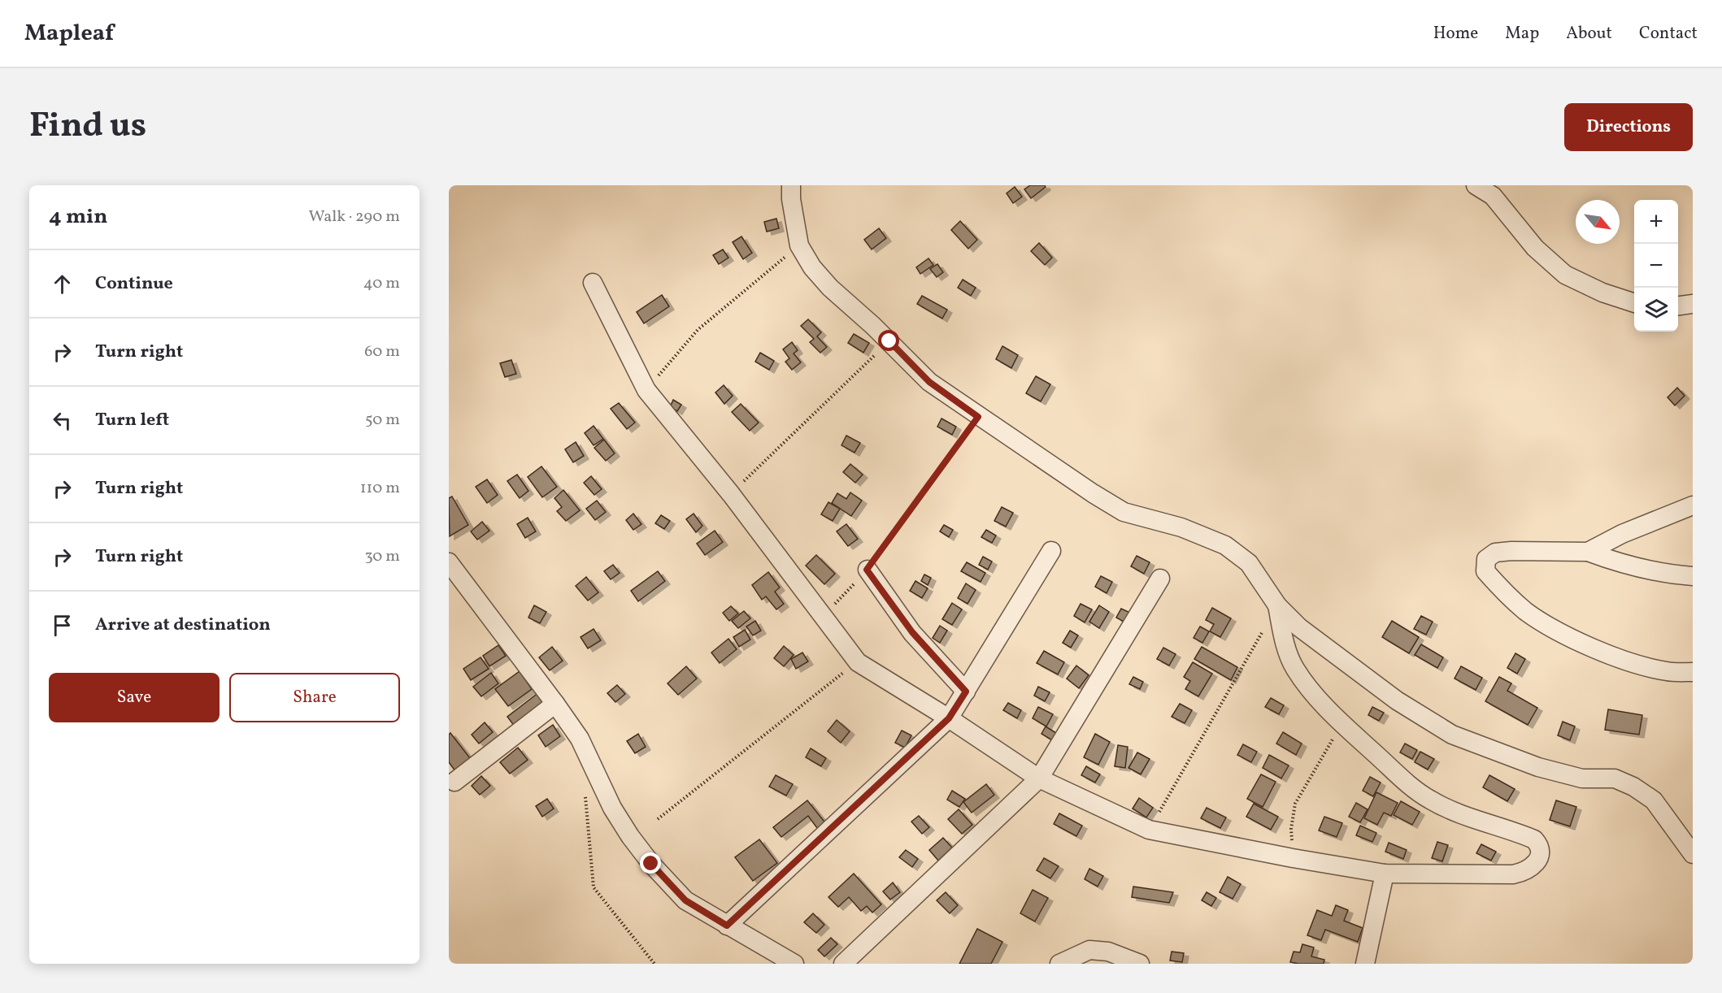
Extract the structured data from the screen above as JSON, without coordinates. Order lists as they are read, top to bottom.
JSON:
{
  "north": "bottom right",
  "page": {
    "header": "Mapleaf",
    "nav": [
      "Home",
      "Map",
      "About",
      "Contact"
    ],
    "title": "Find us",
    "buttons": [
      "Directions",
      ["Save", "Share"]
    ],
    "heading": ["4 min", "Walk · 290 m"],
    "map_buttons": ["+", "−"],
    "list": [
      ["Continue", "40 m"],
      ["Turn right", "60 m"],
      ["Turn left", "50 m"],
      ["Turn right", "110 m"],
      ["Turn right", "30 m"],
      "Arrive at destination"
    ]
  }
}
